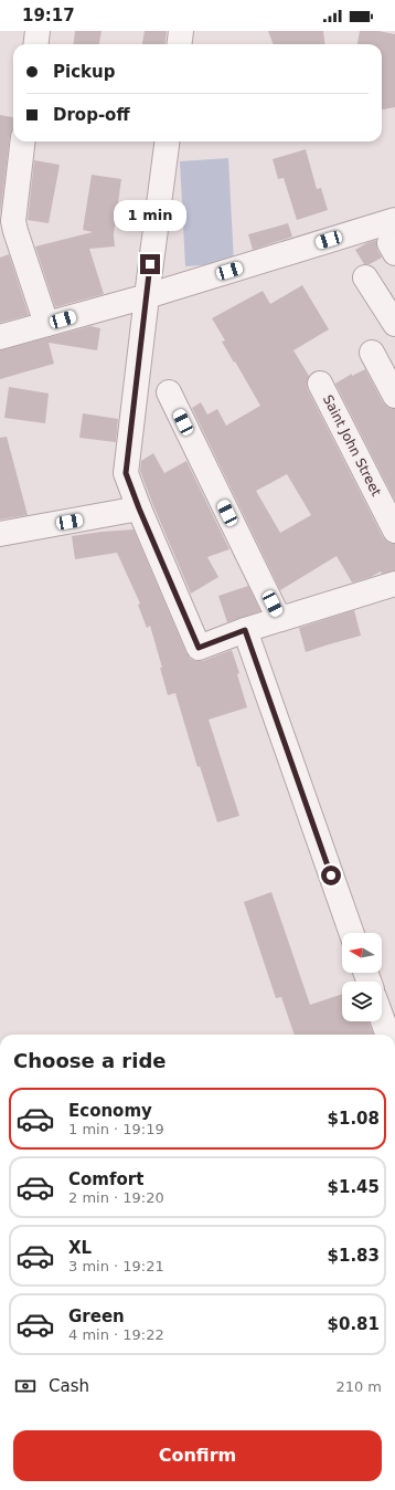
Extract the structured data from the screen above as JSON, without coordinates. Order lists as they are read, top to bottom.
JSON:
{
  "streets": {
    "street": ["Saint John Street"]
  },
  "north": "left",
  "page": {
    "status": "19:17",
    "banner": ["Pickup", "Drop-off"],
    "bubble": "1 min",
    "heading": "Choose a ride",
    "list": [
      {
        "name": "Economy",
        "note": "1 min · 19:19",
        "value": "$1.08"
      },
      {
        "name": "Comfort",
        "note": "2 min · 19:20",
        "value": "$1.45"
      },
      {
        "name": "XL",
        "note": "3 min · 19:21",
        "value": "$1.83"
      },
      {
        "name": "Green",
        "note": "4 min · 19:22",
        "value": "$0.81"
      }
    ],
    "pay": ["Cash", "210 m"],
    "buttons": "Confirm"
  }
}
